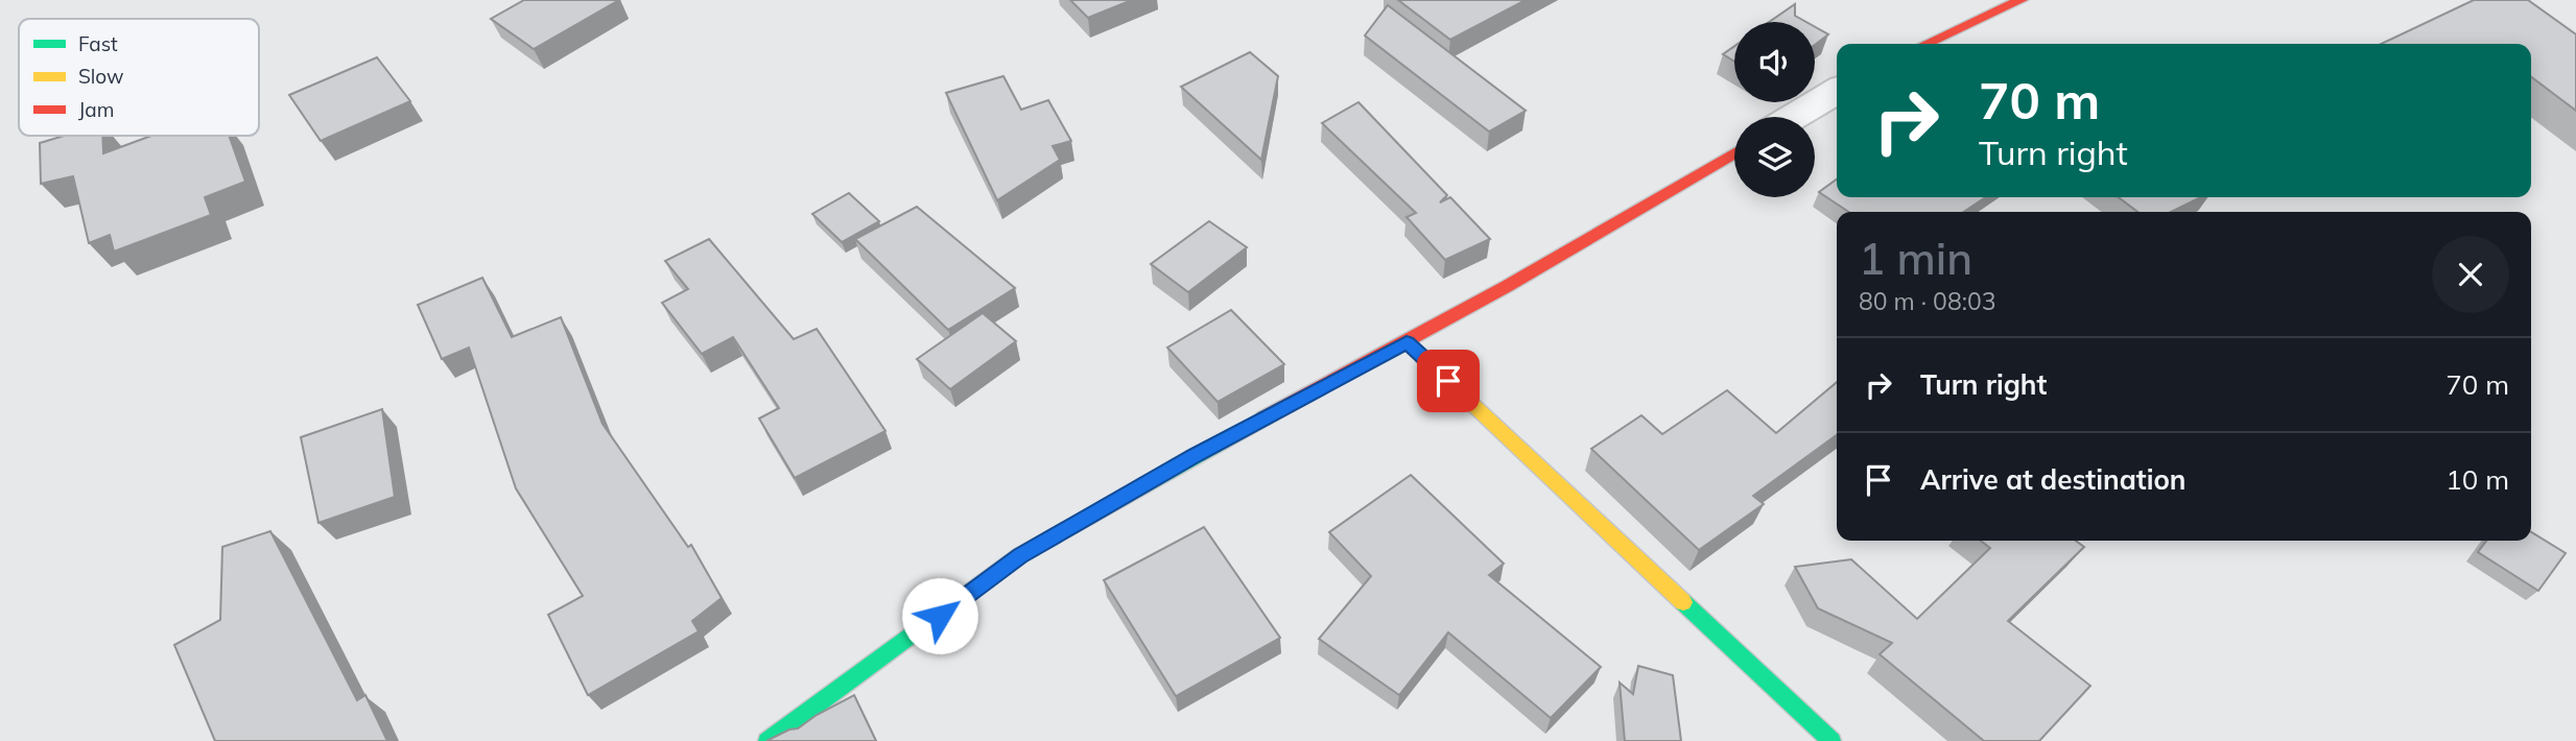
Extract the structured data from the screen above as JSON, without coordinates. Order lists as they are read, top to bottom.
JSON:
{
  "legend": ["Fast", "Slow", "Jam"],
  "page": {
    "turn": ["70 m", "Turn right"],
    "heading": ["1 min", "80 m · 08:03"],
    "list": [
      {
        "name": "Turn right",
        "value": "70 m"
      },
      {
        "name": "Arrive at destination",
        "value": "10 m"
      }
    ]
  }
}
